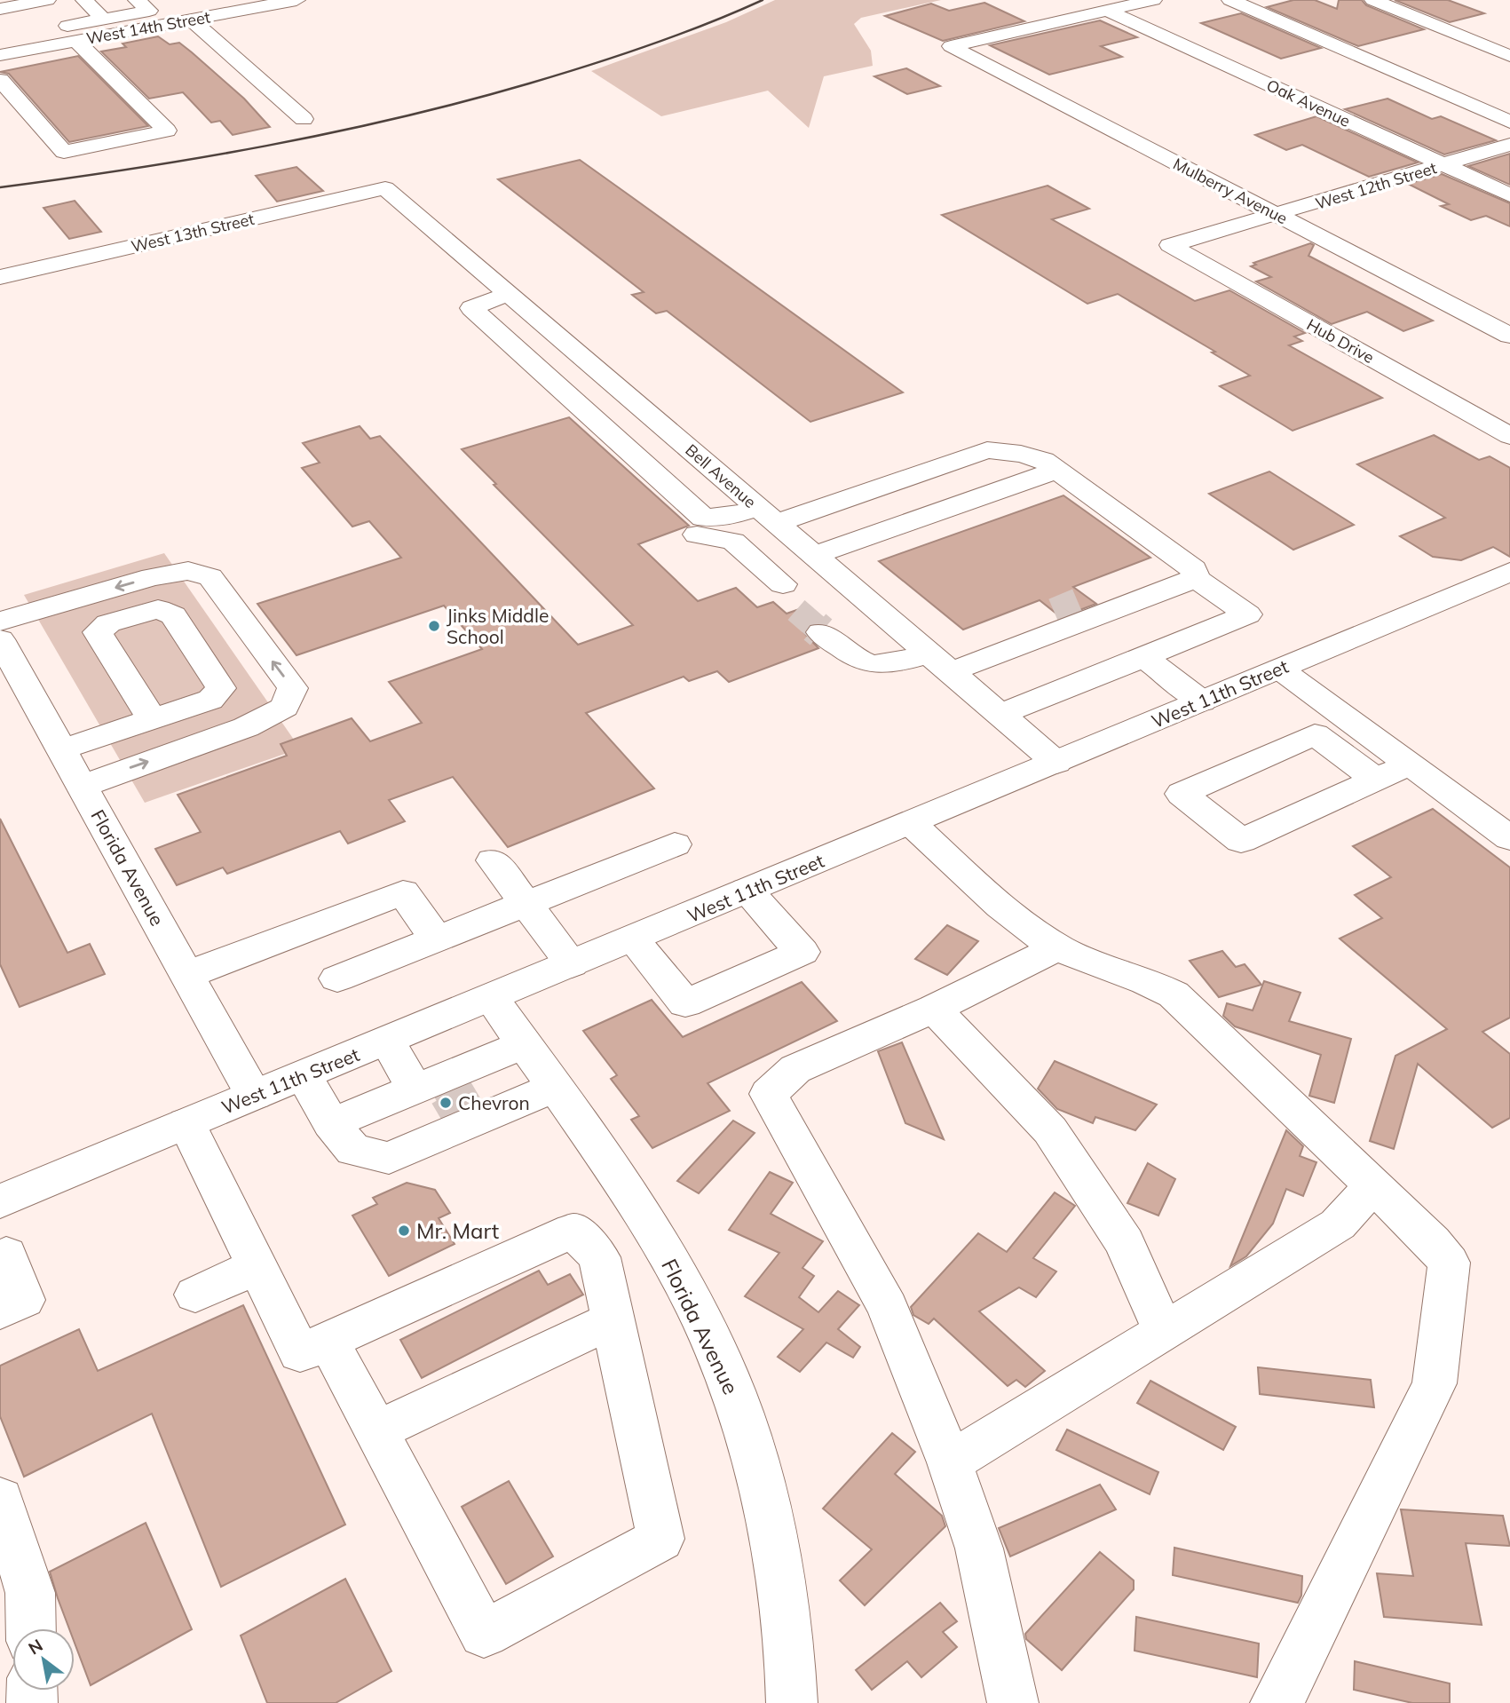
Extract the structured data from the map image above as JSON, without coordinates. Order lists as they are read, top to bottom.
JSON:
{
  "streets": {
    "street": [
      "West 14th Street",
      "Oak Avenue",
      "West 12th Street",
      "Mulberry Avenue",
      "West 13th Street",
      "Hub Drive",
      "Bell Avenue",
      "West 11th Street",
      "Florida Avenue"
    ]
  },
  "crossings": [
    ["Oak Avenue", "West 12th Street"],
    ["Oak Avenue", "Mulberry Avenue"],
    ["West 12th Street", "Mulberry Avenue"],
    ["West 12th Street", "Hub Drive"],
    ["West 13th Street", "Bell Avenue"],
    ["Bell Avenue", "West 11th Street"],
    ["West 11th Street", "Florida Avenue"]
  ],
  "places": ["Jinks Middle School", "Chevron", "Mr. Mart"],
  "north": "top left"
}
